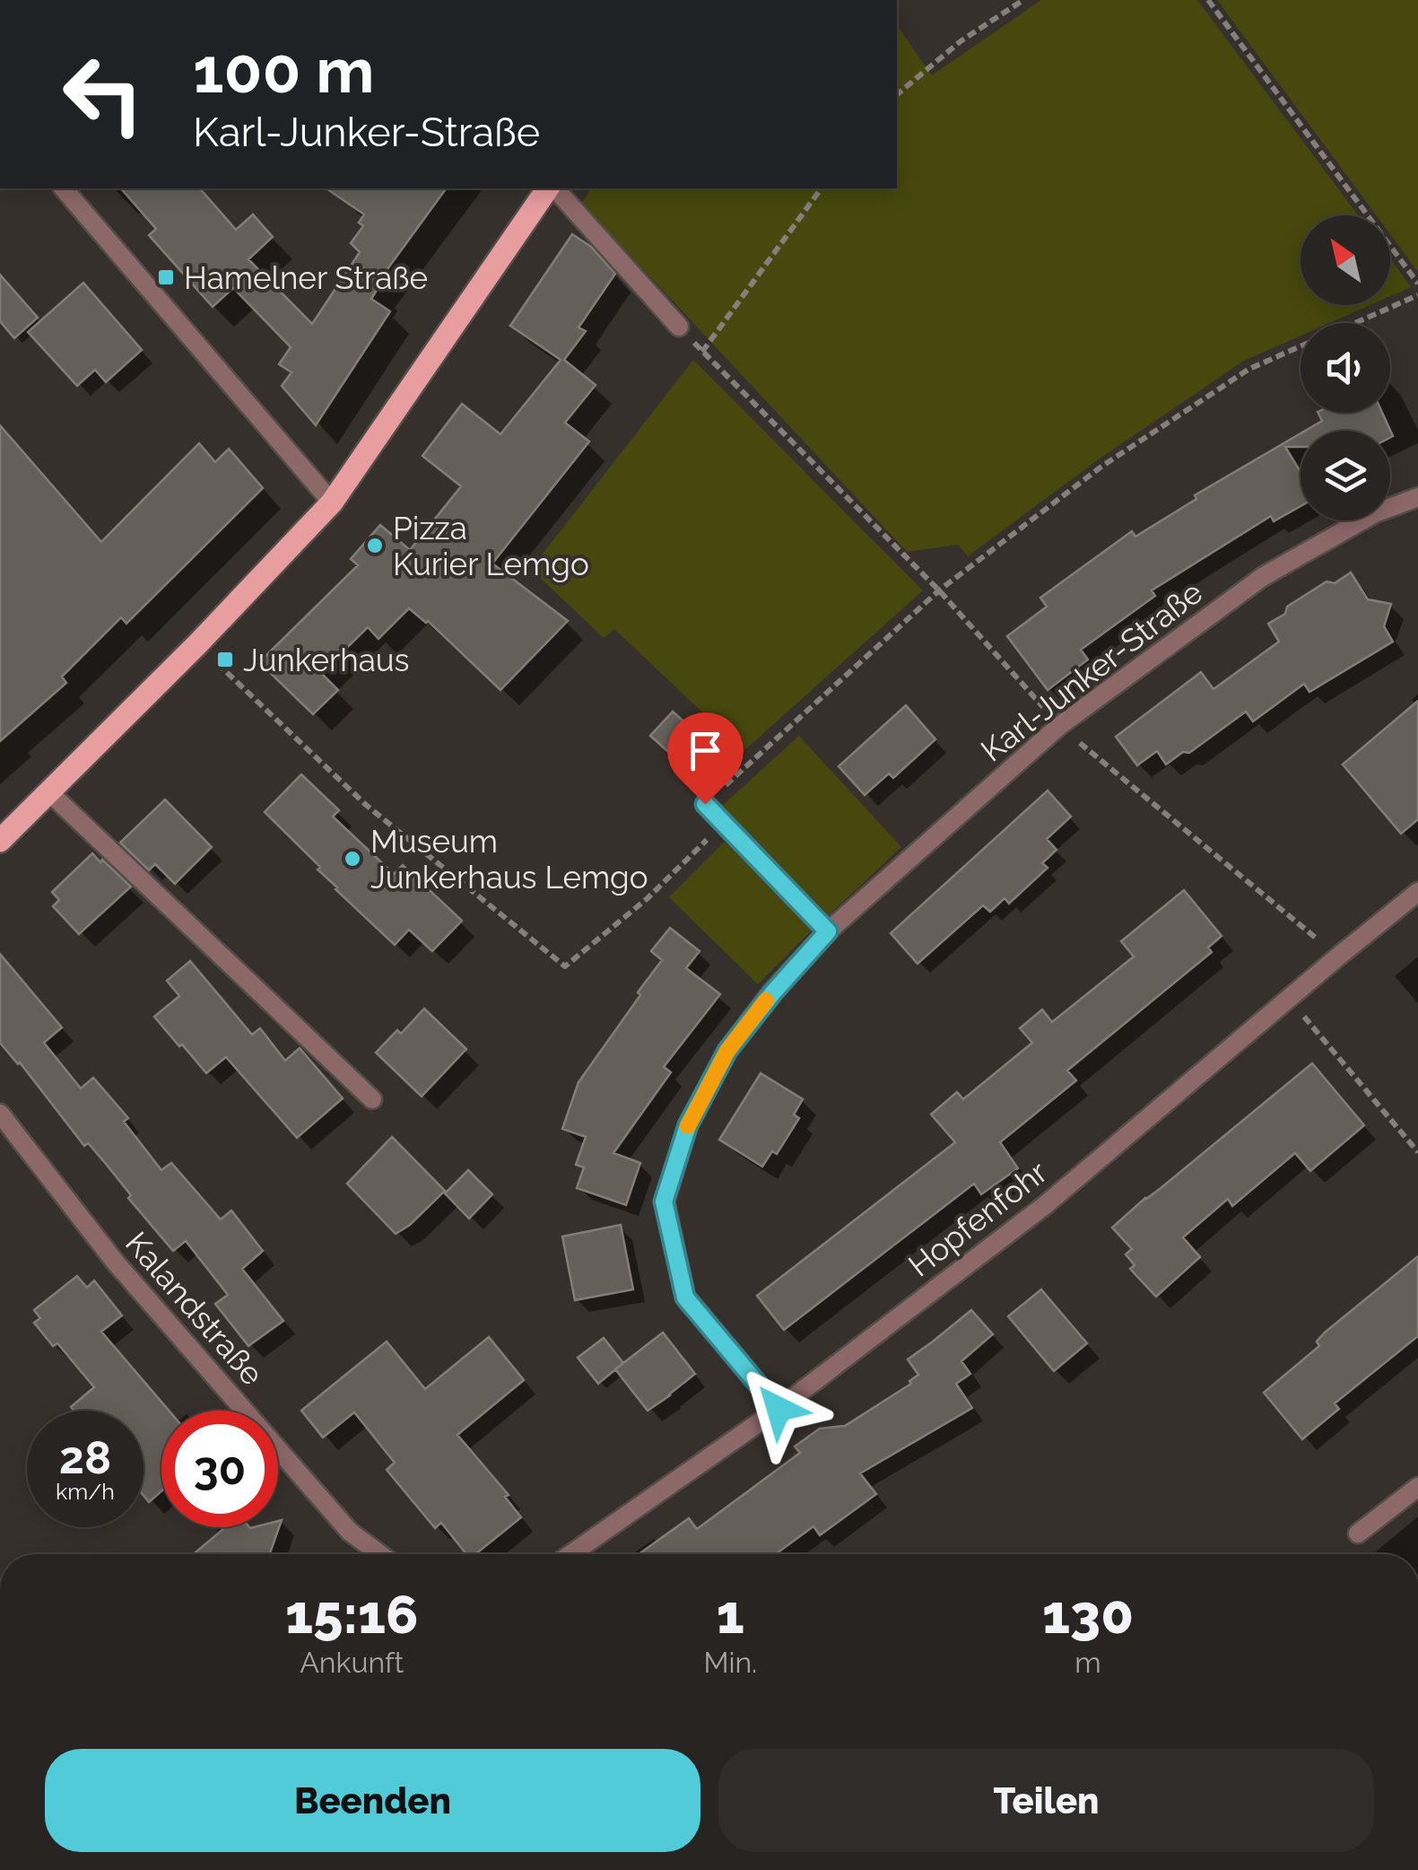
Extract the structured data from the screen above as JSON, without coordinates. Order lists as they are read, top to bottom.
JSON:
{
  "streets": {
    "street": ["Karl-Junker-Straße", "Hopfenfohr", "Kalandstraße"]
  },
  "crossings": [
    ["Karl-Junker-Straße", "Hopfenfohr"]
  ],
  "places": {
    "transit": ["Hamelner Straße", "Junkerhaus"],
    "other": ["Pizza Kurier Lemgo", "Museum Junkerhaus Lemgo"]
  },
  "north": "top left",
  "page": {
    "turn": ["100 m", "Karl-Junker-Straße"],
    "speed": "28 km/h",
    "limit": "30",
    "eta": [
      "15:16",
      "Ankunft",
      "1",
      "Min.",
      "130",
      "m"
    ],
    "buttons": ["Beenden", "Teilen"]
  }
}
